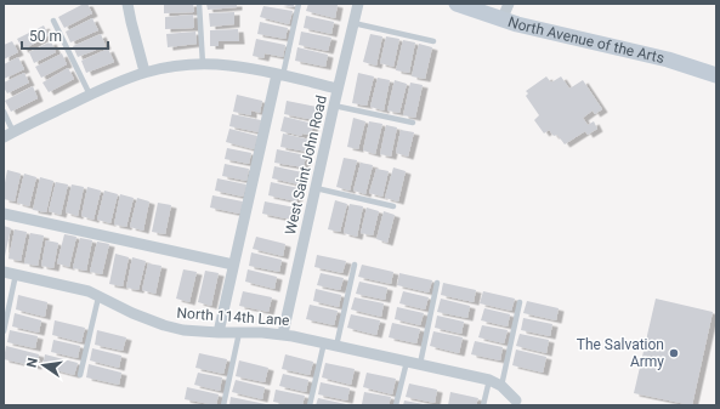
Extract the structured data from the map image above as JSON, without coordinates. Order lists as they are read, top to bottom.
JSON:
{
  "streets": {
    "street": ["North Avenue of the Arts", "West Saint John Road", "North 114th Lane"]
  },
  "crossings": [
    ["West Saint John Road", "North 114th Lane"]
  ],
  "places": ["The Salvation Army"],
  "scale_bar": "50 m",
  "north": "left"
}
